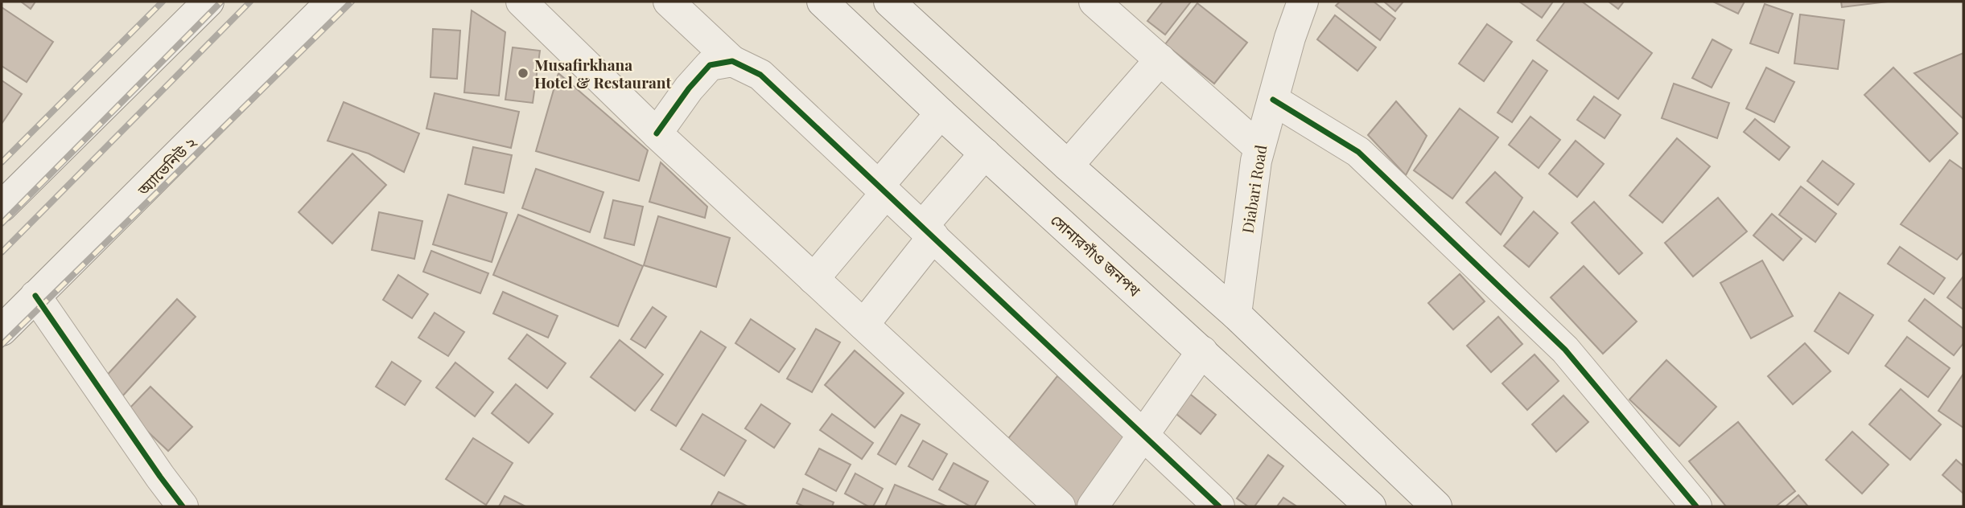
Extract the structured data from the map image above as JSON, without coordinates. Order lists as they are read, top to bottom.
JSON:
{
  "streets": {
    "street": ["অ্যাভেনিউ ২", "Diabari Road", "সোনারগাঁও জনপথ"]
  },
  "places": ["Musafirkhana Hotel & Restaurant"]
}
